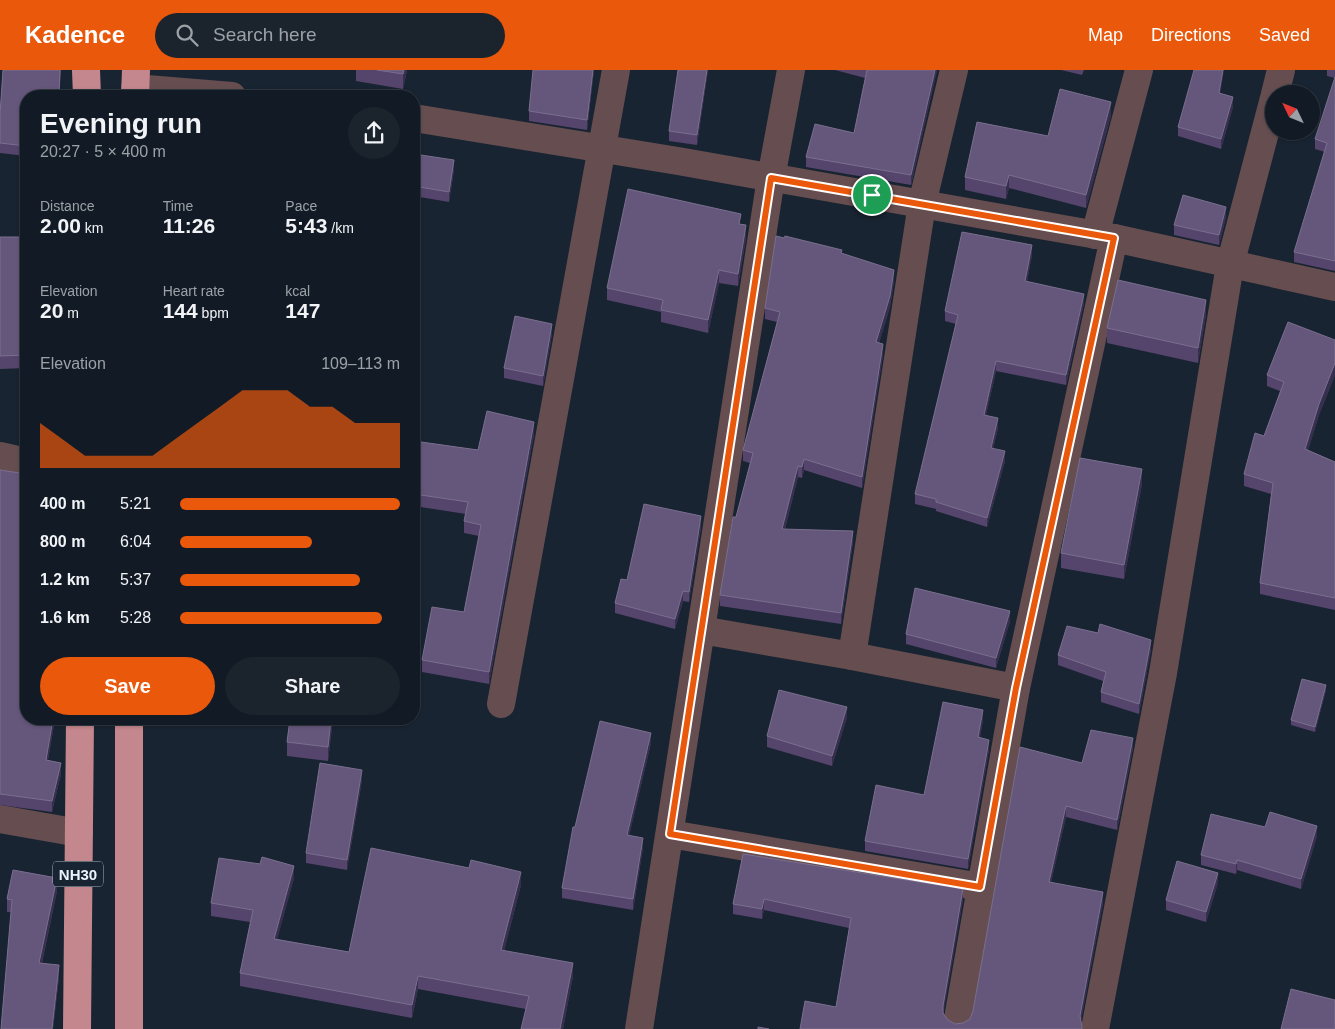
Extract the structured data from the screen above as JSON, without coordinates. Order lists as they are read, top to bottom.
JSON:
{
  "streets": {
    "highway": ["NH30"]
  },
  "north": "top left",
  "page": {
    "header": "Kadence",
    "search": "Search here",
    "nav": ["Map", "Directions", "Saved"],
    "heading": ["Evening run", "20:27 · 5 × 400 m"],
    "stats": [
      ["Distance", "2.00 km"],
      ["Time", "11:26"],
      ["Pace", "5:43 /km"],
      ["Elevation", "20 m"],
      ["Heart rate", "144 bpm"],
      ["kcal", "147"]
    ],
    "chart": ["Elevation", "109–113 m"],
    "list": [
      {
        "name": "400 m",
        "note": "5:21"
      },
      {
        "name": "800 m",
        "note": "6:04"
      },
      {
        "name": "1.2 km",
        "note": "5:37"
      },
      {
        "name": "1.6 km",
        "note": "5:28"
      }
    ],
    "buttons": ["Save", "Share"]
  }
}
